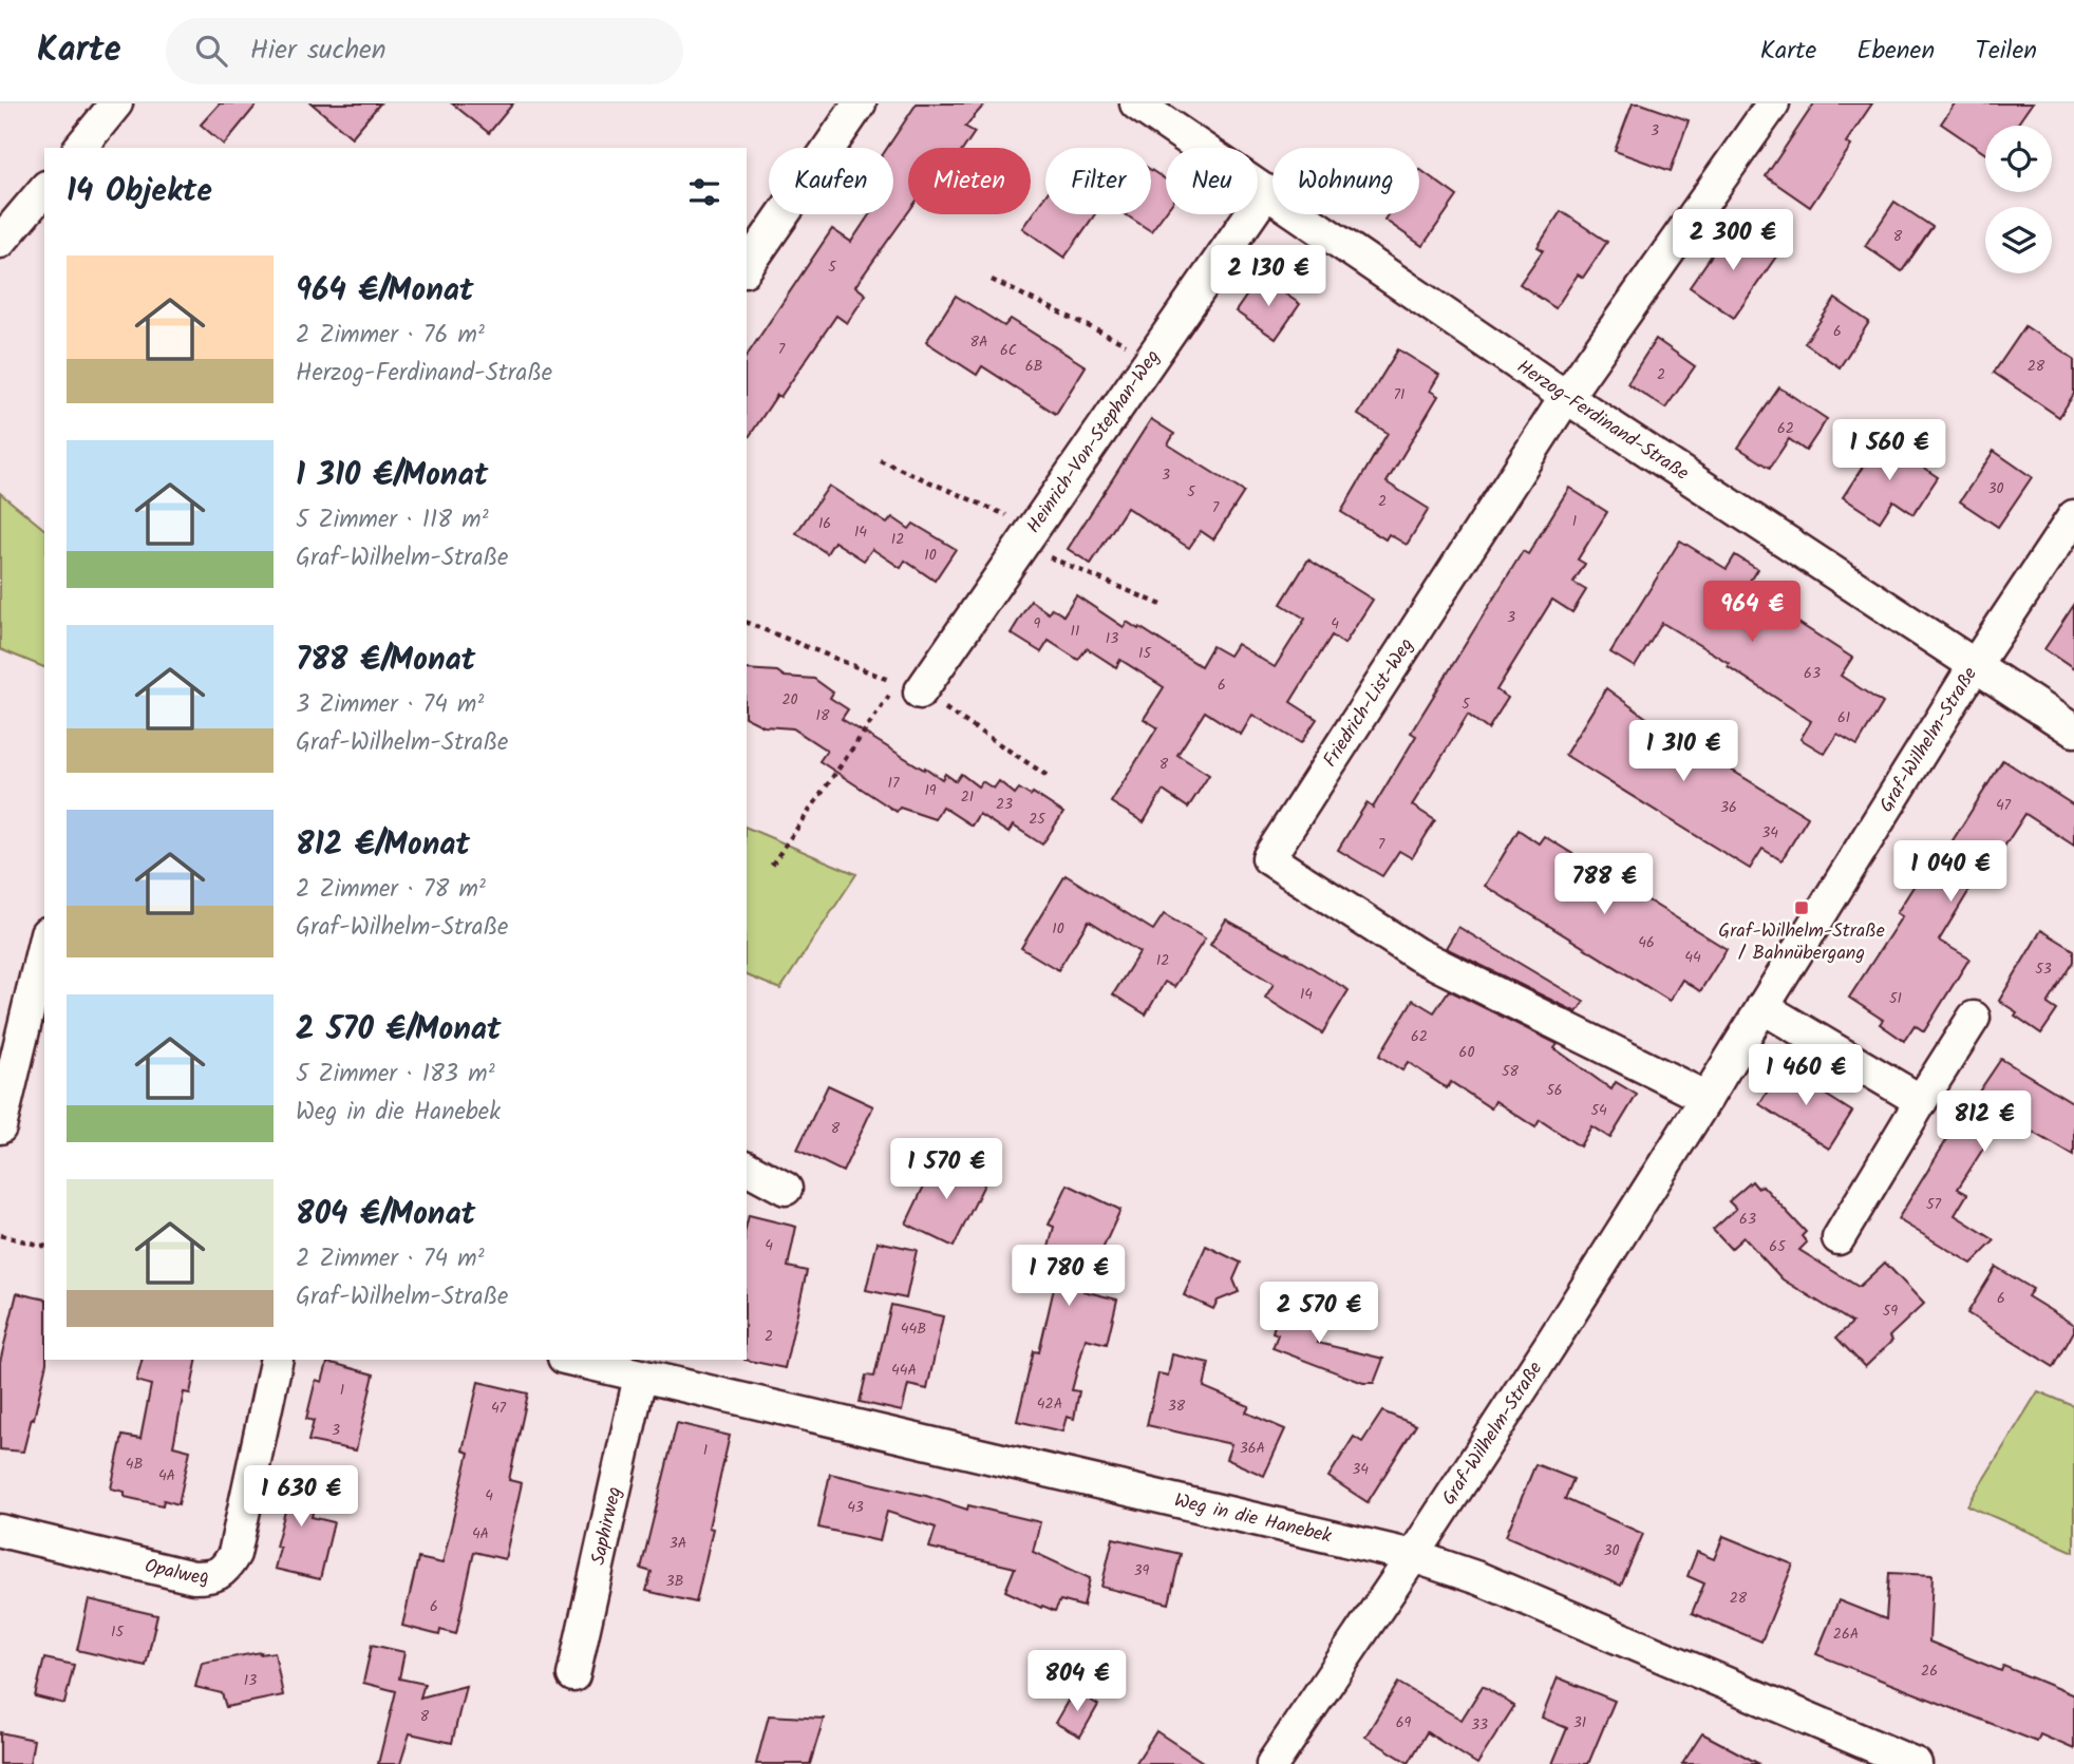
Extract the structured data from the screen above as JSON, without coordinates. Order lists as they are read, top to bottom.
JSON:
{
  "streets": {
    "street": [
      "Herzog-Ferdinand-Straße",
      "Heinrich-Von-Stephan-Weg",
      "Friedrich-List-Weg",
      "Graf-Wilhelm-Straße",
      "Weg in die Hanebek",
      "Saphirweg",
      "Opalweg"
    ]
  },
  "crossings": [
    ["Herzog-Ferdinand-Straße", "Heinrich-Von-Stephan-Weg"],
    ["Herzog-Ferdinand-Straße", "Friedrich-List-Weg"],
    ["Herzog-Ferdinand-Straße", "Graf-Wilhelm-Straße"],
    ["Friedrich-List-Weg", "Graf-Wilhelm-Straße"],
    ["Graf-Wilhelm-Straße", "Weg in die Hanebek"],
    ["Weg in die Hanebek", "Saphirweg"]
  ],
  "places": {
    "transit": ["Graf-Wilhelm-Straße / Bahnübergang"]
  },
  "house_numbers": [
    "3",
    "8",
    "5",
    "6",
    "8A",
    "7",
    "6C",
    "6B",
    "28",
    "2",
    "71",
    "62",
    "3",
    "30",
    "5",
    "2",
    "7",
    "1",
    "16",
    "14",
    "12",
    "10",
    "3",
    "9",
    "4",
    "11",
    "13",
    "15",
    "63",
    "6",
    "20",
    "5",
    "18",
    "61",
    "8",
    "17",
    "19",
    "21",
    "23",
    "47",
    "36",
    "25",
    "34",
    "7",
    "10",
    "46",
    "44",
    "12",
    "53",
    "14",
    "51",
    "62",
    "60",
    "58",
    "56",
    "54",
    "8",
    "57",
    "63",
    "4",
    "65",
    "6",
    "59",
    "44B",
    "2",
    "44A",
    "1",
    "42A",
    "38",
    "47",
    "3",
    "36A",
    "1",
    "4B",
    "34",
    "4A",
    "4",
    "43",
    "4A",
    "3A",
    "30",
    "39",
    "3B",
    "28",
    "6",
    "15",
    "26A",
    "26",
    "13",
    "8",
    "69",
    "31",
    "33"
  ],
  "page": {
    "header": "Karte",
    "search": "Hier suchen",
    "nav": ["Karte", "Ebenen", "Teilen"],
    "chip": [
      "Kaufen",
      "Mieten",
      "Filter",
      "Neu",
      "Wohnung"
    ],
    "heading": "14 Objekte",
    "price": [
      "2 300 €",
      "2 130 €",
      "1 560 €",
      "964 €",
      "1 310 €",
      "1 040 €",
      "788 €",
      "1 460 €",
      "812 €",
      "1 570 €",
      "1 780 €",
      "2 570 €",
      "1 630 €",
      "804 €"
    ],
    "list": [
      {
        "name": "964 €/Monat",
        "note": "2 Zimmer · 76 m² · Herzog-Ferdinand-Straße"
      },
      {
        "name": "1 310 €/Monat",
        "note": "5 Zimmer · 118 m² · Graf-Wilhelm-Straße"
      },
      {
        "name": "788 €/Monat",
        "note": "3 Zimmer · 74 m² · Graf-Wilhelm-Straße"
      },
      {
        "name": "812 €/Monat",
        "note": "2 Zimmer · 78 m² · Graf-Wilhelm-Straße"
      },
      {
        "name": "2 570 €/Monat",
        "note": "5 Zimmer · 183 m² · Weg in die Hanebek"
      },
      {
        "name": "804 €/Monat",
        "note": "2 Zimmer · 74 m² · Graf-Wilhelm-Straße"
      }
    ]
  }
}
